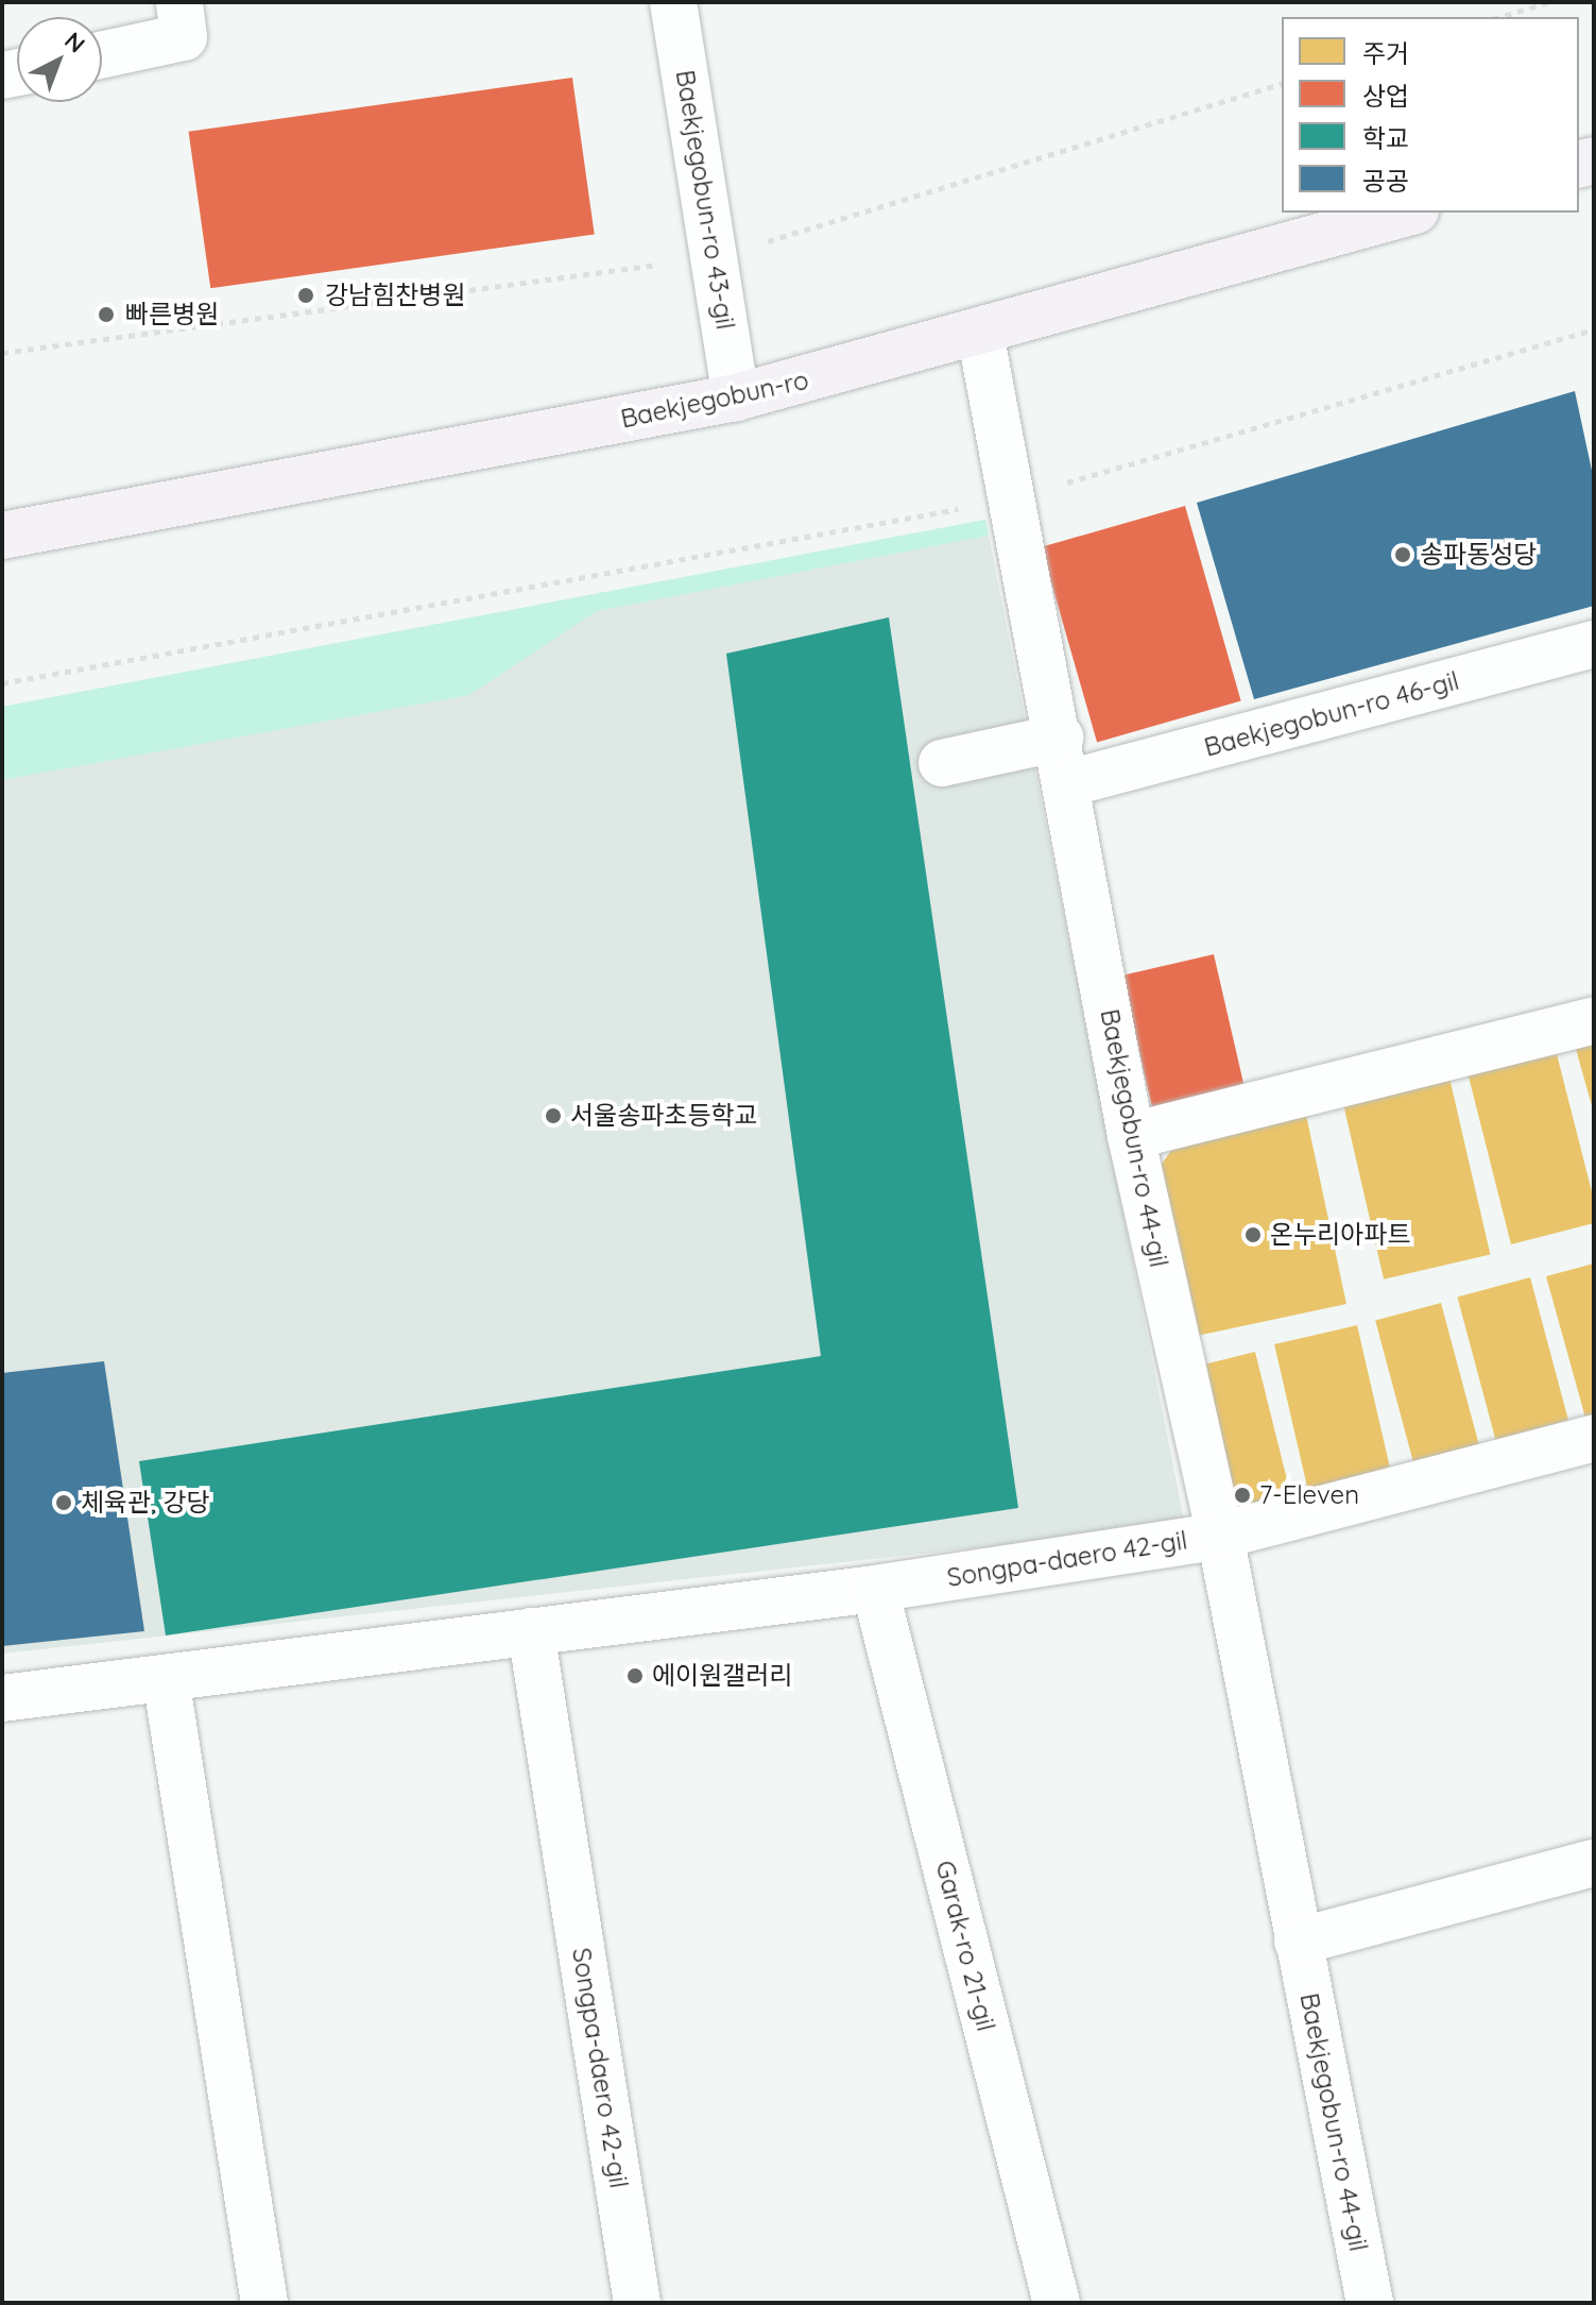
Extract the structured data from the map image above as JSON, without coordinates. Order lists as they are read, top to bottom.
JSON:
{
  "streets": {
    "main road": ["Baekjegobun-ro"],
    "street": [
      "Baekjegobun-ro 43-gil",
      "Baekjegobun-ro 46-gil",
      "Baekjegobun-ro 44-gil",
      "Songpa-daero 42-gil",
      "Garak-ro 21-gil"
    ]
  },
  "crossings": [
    ["Baekjegobun-ro 43-gil", "Baekjegobun-ro"],
    ["Baekjegobun-ro", "Baekjegobun-ro 44-gil"],
    ["Baekjegobun-ro 46-gil", "Baekjegobun-ro 44-gil"],
    ["Baekjegobun-ro 44-gil", "Songpa-daero 42-gil"],
    ["Songpa-daero 42-gil", "Garak-ro 21-gil"]
  ],
  "places": [
    "강남힘찬병원",
    "빠른병원",
    "송파동성당",
    "서울송파초등학교",
    "온누리아파트",
    "7-Eleven",
    "체육관, 강당",
    "에이원갤러리"
  ],
  "legend": [
    "주거",
    "상업",
    "학교",
    "공공"
  ],
  "north": "top right"
}
